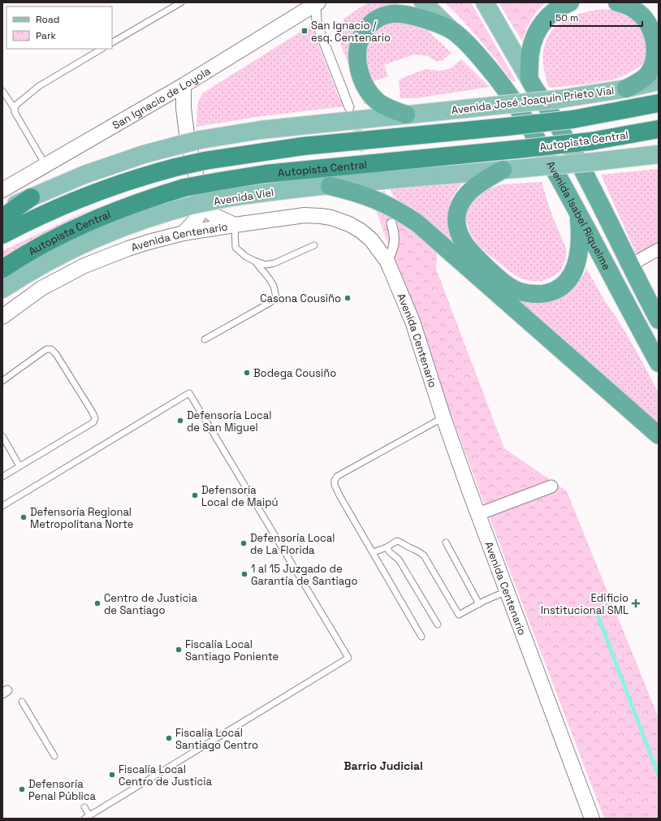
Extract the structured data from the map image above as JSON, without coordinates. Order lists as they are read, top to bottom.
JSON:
{
  "streets": {
    "highway": ["Autopista Central", "Avenida Isabel Riquelme"],
    "main road": ["Avenida José Joaquín Prieto Vial", "Avenida Viel"],
    "street": ["San Ignacio de Loyola", "Avenida Centenario"]
  },
  "districts": ["Barrio Judicial"],
  "places": {
    "transit": ["San Ignacio / esq. Centenario"],
    "other": [
      "Casona Cousiño",
      "Bodega Cousiño",
      "Defensoría Local de San Miguel",
      "Defensoría Local de Maipú",
      "Defensoría Regional Metropolitana Norte",
      "Defensoría Local de La Florida",
      "1 al 15 Juzgado de Garantía de Santiago",
      "Centro de Justicia de Santiago",
      "Fiscalía Local Santiago Poniente",
      "Fiscalía Local Santiago Centro",
      "Fiscalía Local Centro de Justicia",
      "Defensoría Penal Pública"
    ],
    "health": ["Edificio Institucional SML"]
  },
  "legend": ["Road", "Park"],
  "scale_bar": "50 m"
}
